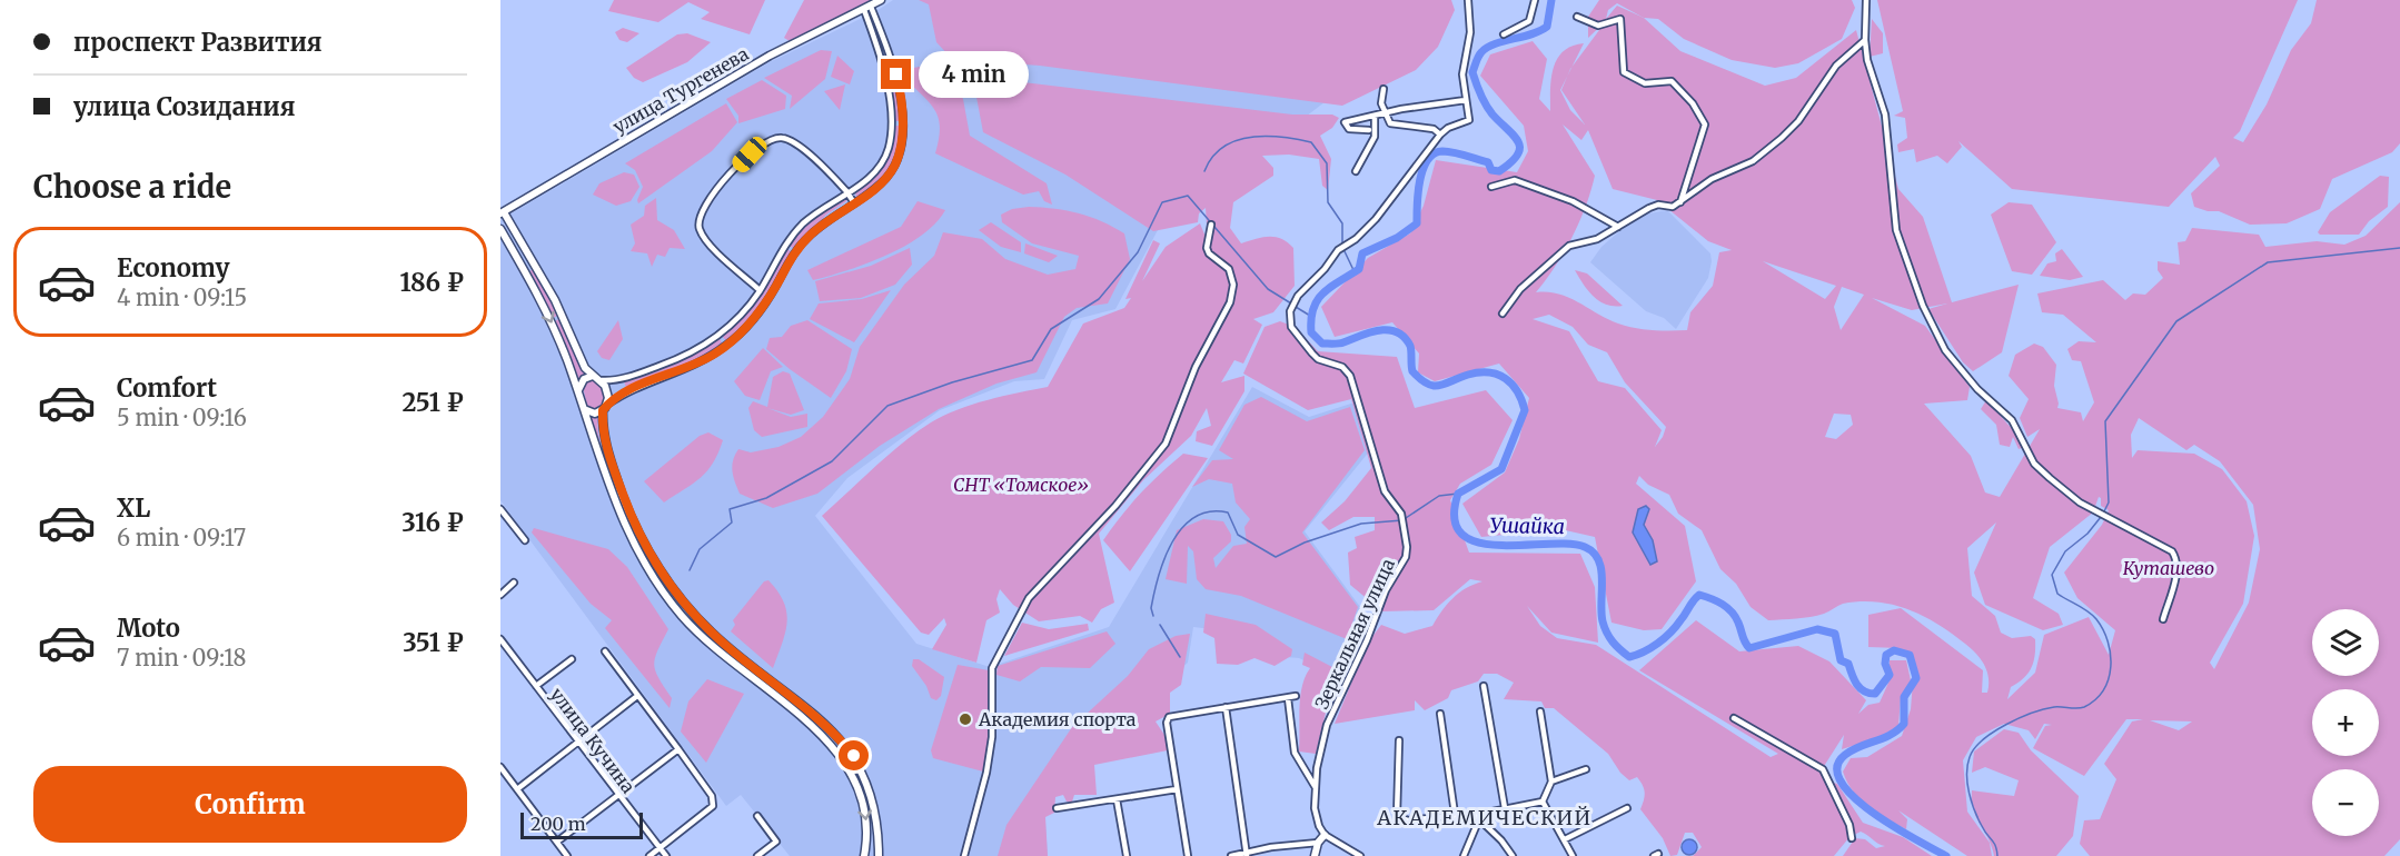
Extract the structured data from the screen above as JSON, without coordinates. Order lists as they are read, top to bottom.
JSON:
{
  "streets": {
    "street": ["улица Тургенева", "Зеркальная улица", "улица Кучина"]
  },
  "districts": ["АКАДЕМИЧЕСКИЙ"],
  "water": ["Ушайка"],
  "parks": ["СНТ «Томское»", "Куташево"],
  "places": ["Академия спорта"],
  "scale_bar": "200 m",
  "page": {
    "banner": ["проспект Развития", "улица Созидания"],
    "bubble": "4 min",
    "heading": "Choose a ride",
    "list": [
      {
        "name": "Economy",
        "note": "4 min · 09:15",
        "value": "186 ₽"
      },
      {
        "name": "Comfort",
        "note": "5 min · 09:16",
        "value": "251 ₽"
      },
      {
        "name": "XL",
        "note": "6 min · 09:17",
        "value": "316 ₽"
      },
      {
        "name": "Moto",
        "note": "7 min · 09:18",
        "value": "351 ₽"
      }
    ],
    "map_buttons": ["+", "−"],
    "buttons": "Confirm",
    "scale": "200 m"
  }
}
